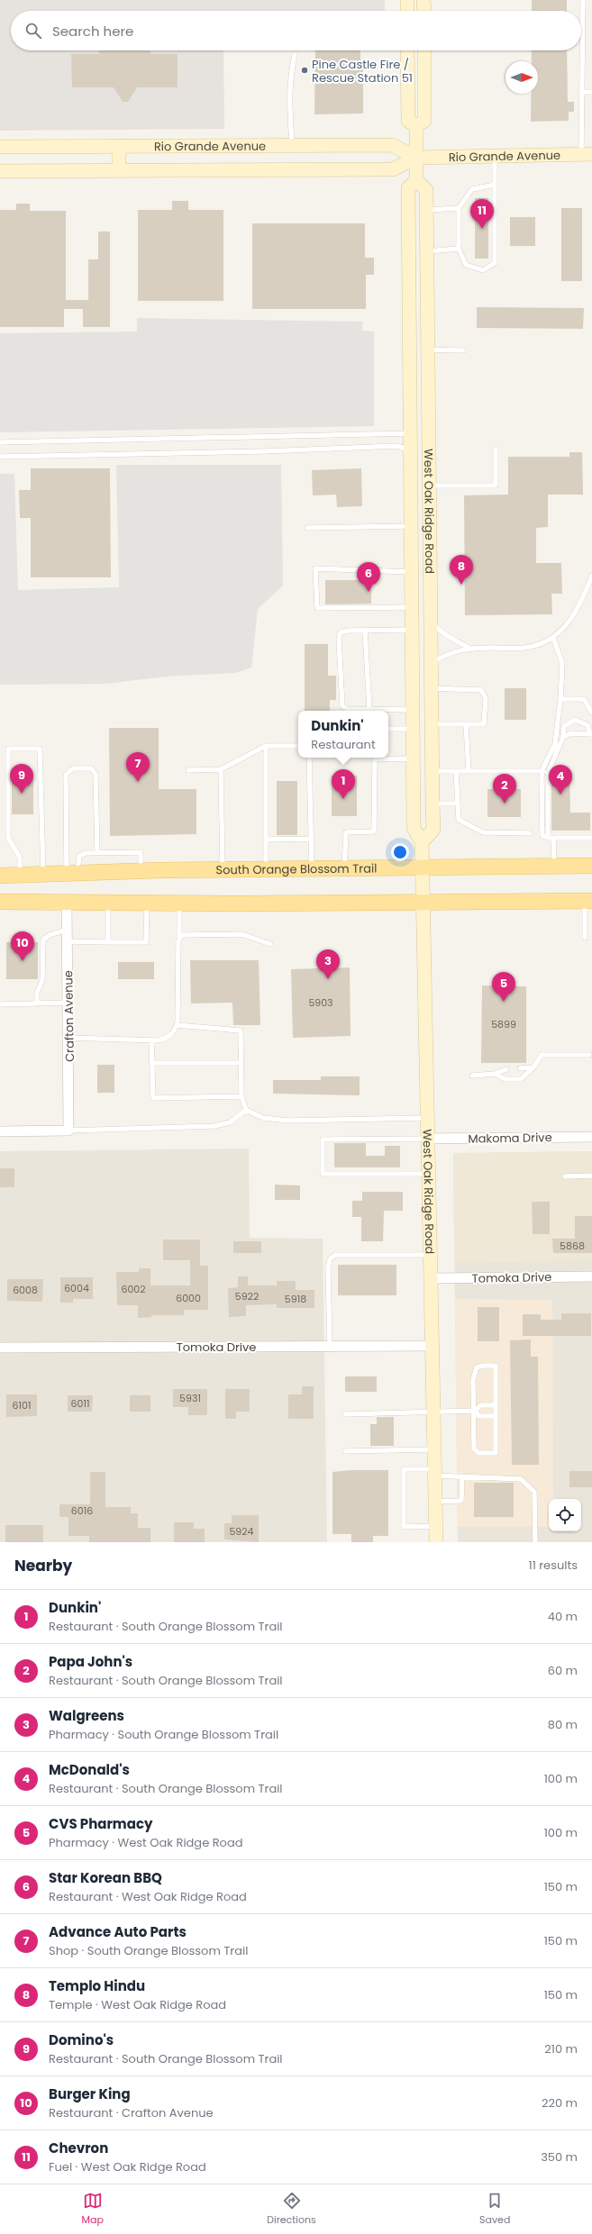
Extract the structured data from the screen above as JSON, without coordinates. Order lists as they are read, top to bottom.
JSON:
{
  "streets": {
    "main road": ["South Orange Blossom Trail"],
    "street": [
      "Rio Grande Avenue",
      "West Oak Ridge Road",
      "Crafton Avenue",
      "Makoma Drive",
      "Tomoka Drive"
    ]
  },
  "crossings": [
    ["Rio Grande Avenue", "West Oak Ridge Road"],
    ["West Oak Ridge Road", "South Orange Blossom Trail"],
    ["West Oak Ridge Road", "Makoma Drive"],
    ["West Oak Ridge Road", "Tomoka Drive"]
  ],
  "places": ["Pine Castle Fire / Rescue Station 51"],
  "house_numbers": [
    "5903",
    "5899",
    "5868",
    "6004",
    "6002",
    "6008",
    "5922",
    "6000",
    "5918",
    "5931",
    "6011",
    "6101",
    "6016",
    "5924"
  ],
  "north": "right",
  "page": {
    "search": "Search here",
    "pins": [
      "11",
      "8",
      "6",
      "7",
      "9",
      "4",
      "1",
      "2",
      "10",
      "3",
      "5"
    ],
    "popup": ["Dunkin'", "Restaurant"],
    "heading": ["Nearby", "11 results"],
    "list": [
      {
        "mark": "1",
        "name": "Dunkin'",
        "note": "Restaurant · South Orange Blossom Trail",
        "value": "40 m"
      },
      {
        "mark": "2",
        "name": "Papa John's",
        "note": "Restaurant · South Orange Blossom Trail",
        "value": "60 m"
      },
      {
        "mark": "3",
        "name": "Walgreens",
        "note": "Pharmacy · South Orange Blossom Trail",
        "value": "80 m"
      },
      {
        "mark": "4",
        "name": "McDonald's",
        "note": "Restaurant · South Orange Blossom Trail",
        "value": "100 m"
      },
      {
        "mark": "5",
        "name": "CVS Pharmacy",
        "note": "Pharmacy · West Oak Ridge Road",
        "value": "100 m"
      },
      {
        "mark": "6",
        "name": "Star Korean BBQ",
        "note": "Restaurant · West Oak Ridge Road",
        "value": "150 m"
      },
      {
        "mark": "7",
        "name": "Advance Auto Parts",
        "note": "Shop · South Orange Blossom Trail",
        "value": "150 m"
      },
      {
        "mark": "8",
        "name": "Templo Hindu",
        "note": "Temple · West Oak Ridge Road",
        "value": "150 m"
      },
      {
        "mark": "9",
        "name": "Domino's",
        "note": "Restaurant · South Orange Blossom Trail",
        "value": "210 m"
      },
      {
        "mark": "10",
        "name": "Burger King",
        "note": "Restaurant · Crafton Avenue",
        "value": "220 m"
      },
      {
        "mark": "11",
        "name": "Chevron",
        "note": "Fuel · West Oak Ridge Road",
        "value": "350 m"
      }
    ],
    "nav": ["Map", "Directions", "Saved"]
  }
}
